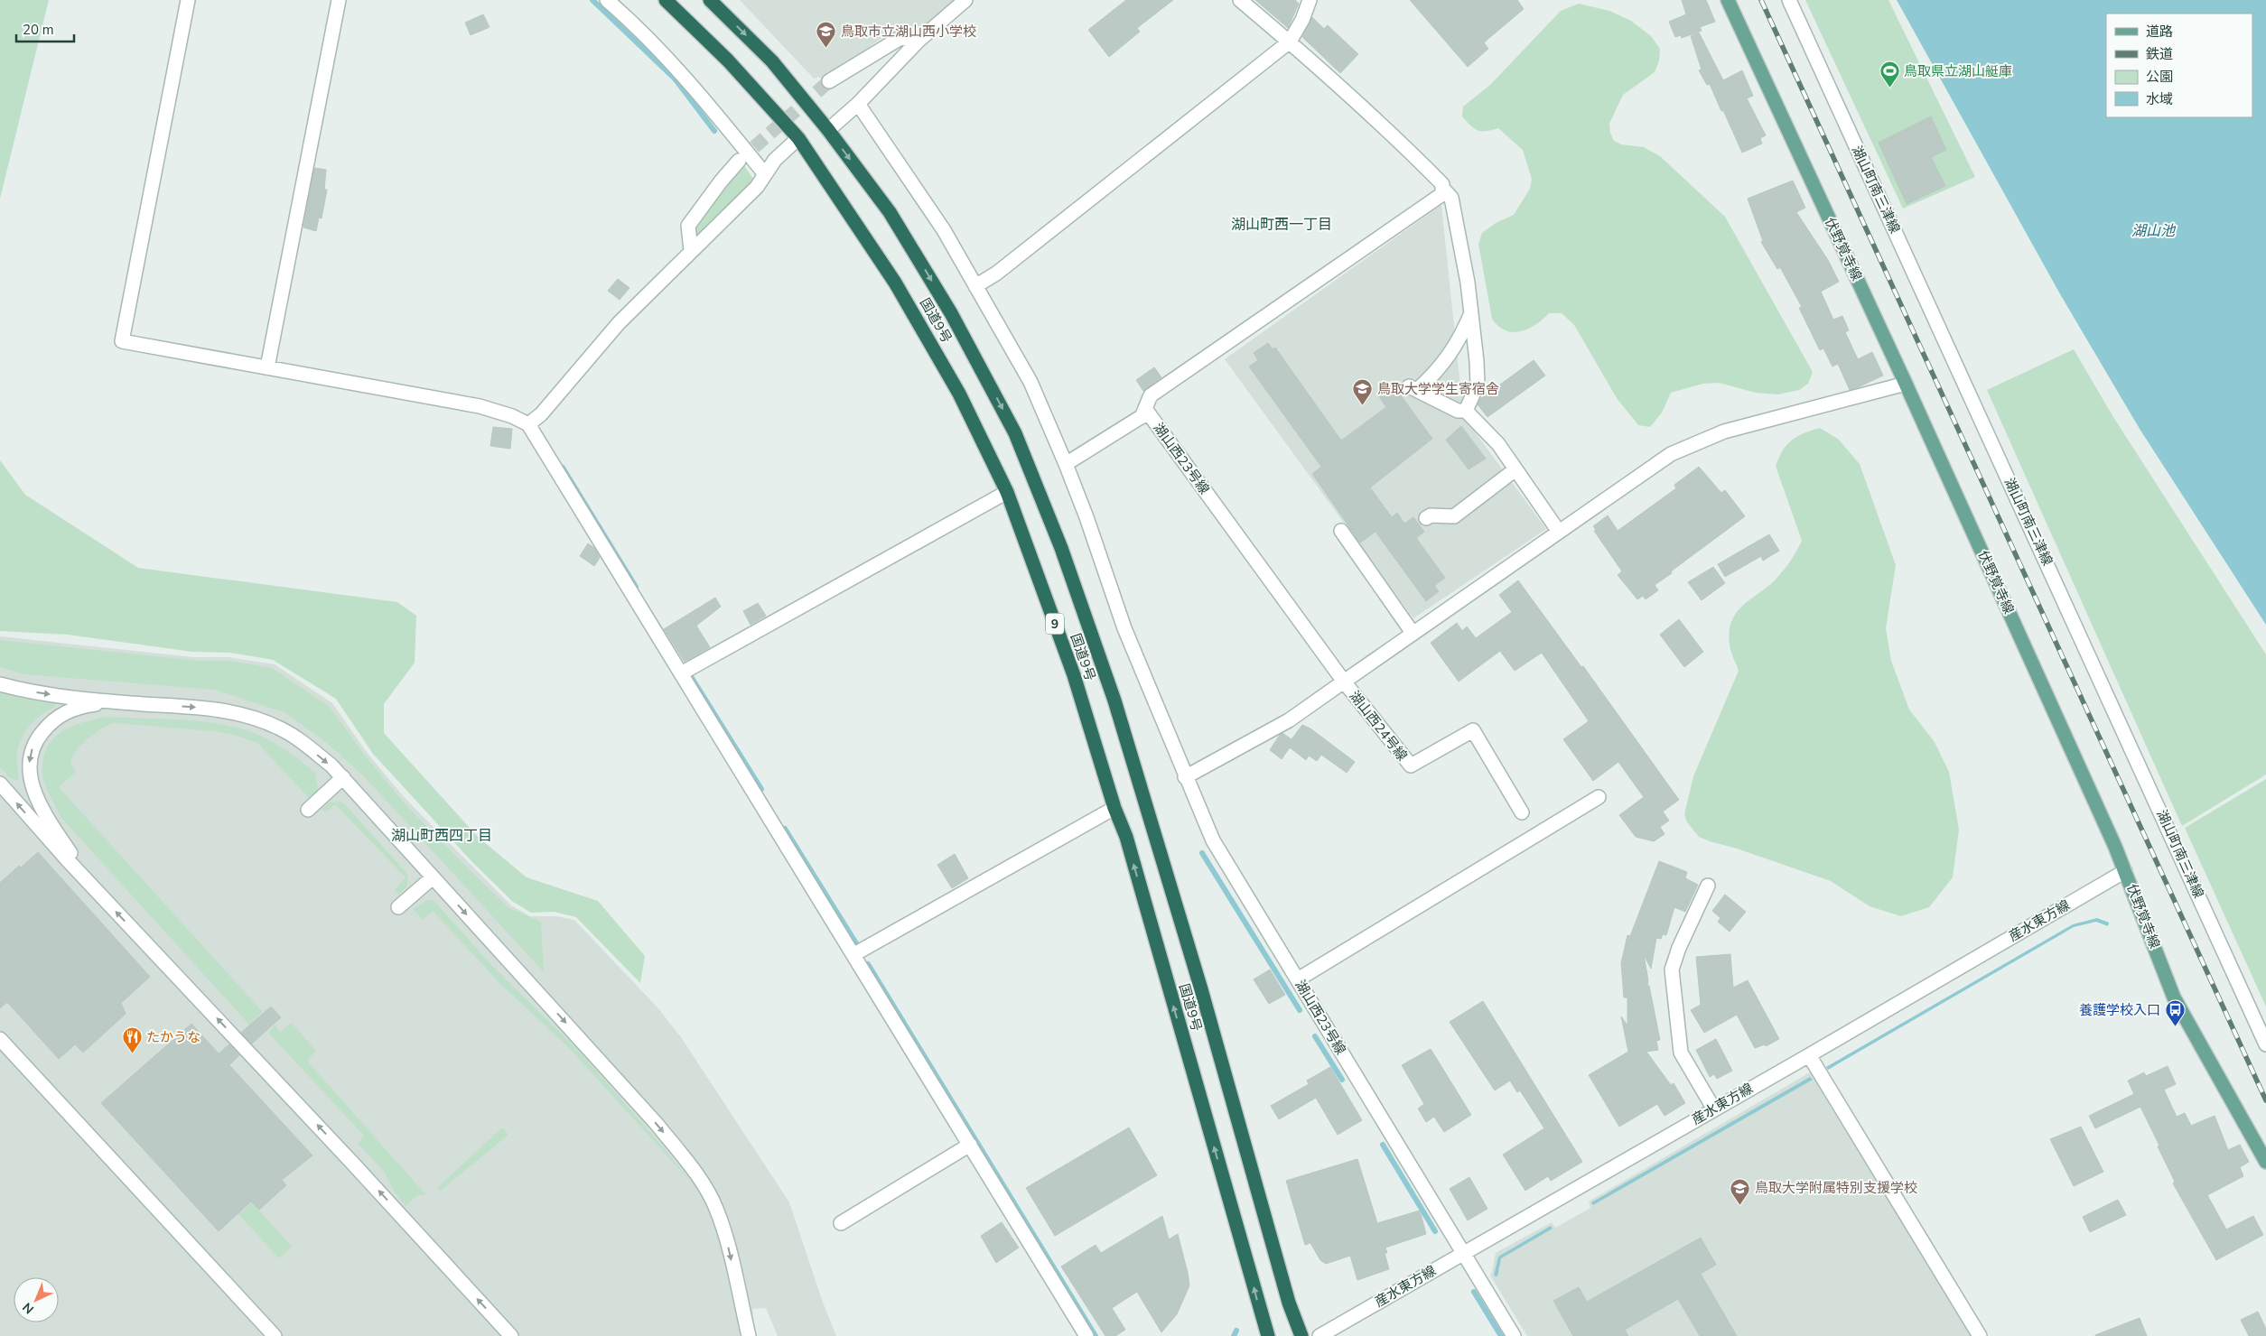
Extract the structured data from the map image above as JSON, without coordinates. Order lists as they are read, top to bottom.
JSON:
{
  "streets": {
    "highway": ["国道9号", "9"],
    "main road": ["伏野覚寺線"],
    "street": [
      "湖山町南三津線",
      "湖山西23号線",
      "湖山西24号線",
      "産水東方線"
    ]
  },
  "crossings": [
    ["伏野覚寺線", "産水東方線"],
    ["湖山西23号線", "湖山西24号線"],
    ["湖山西23号線", "産水東方線"]
  ],
  "districts": ["湖山町西一丁目", "湖山町西四丁目"],
  "water": ["湖山池"],
  "places": {
    "school or university": ["鳥取市立湖山西小学校", "鳥取大学学生寄宿舎", "鳥取大学附属特別支援学校"],
    "sports": ["鳥取県立湖山艇庫"],
    "bus stop": ["養護学校入口"],
    "restaurant": ["たかうな"]
  },
  "legend": [
    "道路",
    "鉄道",
    "公園",
    "水域"
  ],
  "scale_bar": "20 m",
  "north": "bottom left"
}
